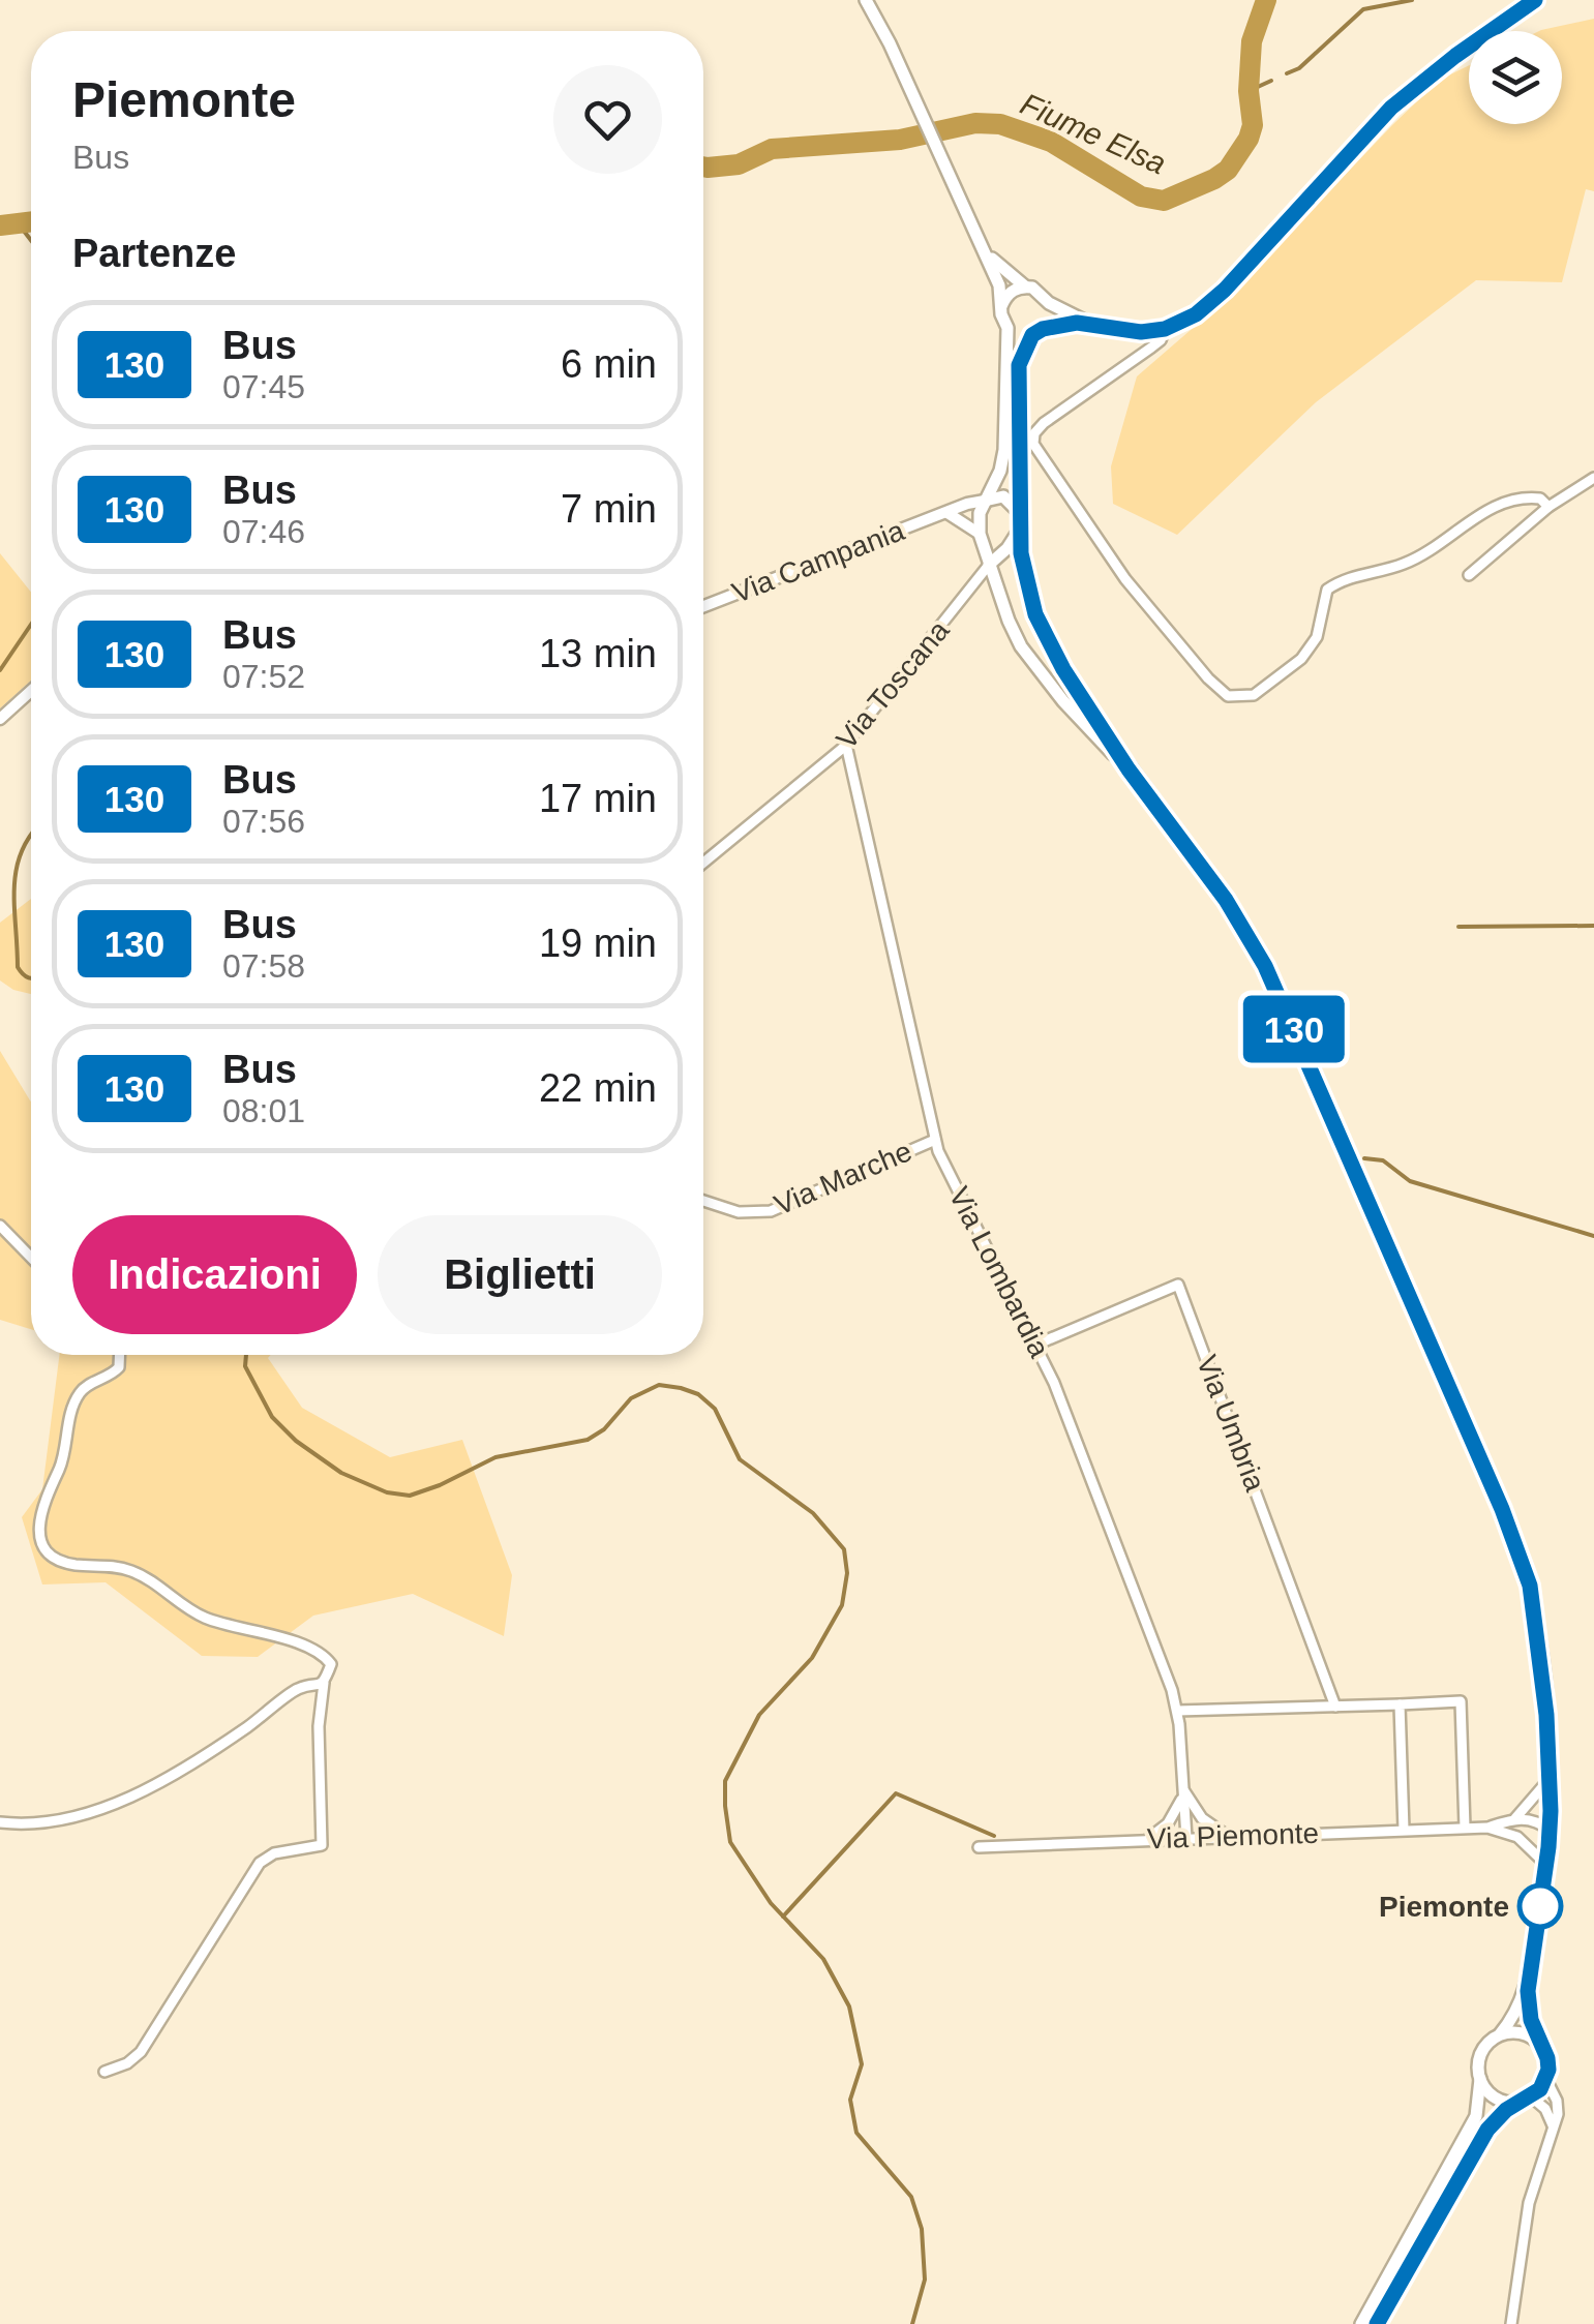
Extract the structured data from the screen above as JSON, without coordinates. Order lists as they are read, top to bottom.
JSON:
{
  "streets": {
    "street": [
      "Via Campania",
      "Via Toscana",
      "Via Marche",
      "Via Lombardia",
      "Via Umbria",
      "Via Piemonte"
    ]
  },
  "crossings": [
    ["Via Toscana", "Via Lombardia"],
    ["Via Marche", "Via Lombardia"],
    ["Via Lombardia", "Via Umbria"],
    ["Via Lombardia", "Via Piemonte"]
  ],
  "water": ["Fiume Elsa"],
  "places": ["Piemonte"],
  "lines": ["bus line 130"],
  "page": {
    "on_map": "130",
    "heading": [
      ["Piemonte", "Bus"],
      "Partenze"
    ],
    "list": [
      {
        "mark": "130",
        "name": "Bus",
        "note": "07:45",
        "value": "6 min"
      },
      {
        "mark": "130",
        "name": "Bus",
        "note": "07:46",
        "value": "7 min"
      },
      {
        "mark": "130",
        "name": "Bus",
        "note": "07:52",
        "value": "13 min"
      },
      {
        "mark": "130",
        "name": "Bus",
        "note": "07:56",
        "value": "17 min"
      },
      {
        "mark": "130",
        "name": "Bus",
        "note": "07:58",
        "value": "19 min"
      },
      {
        "mark": "130",
        "name": "Bus",
        "note": "08:01",
        "value": "22 min"
      }
    ],
    "buttons": ["Indicazioni", "Biglietti"]
  }
}
